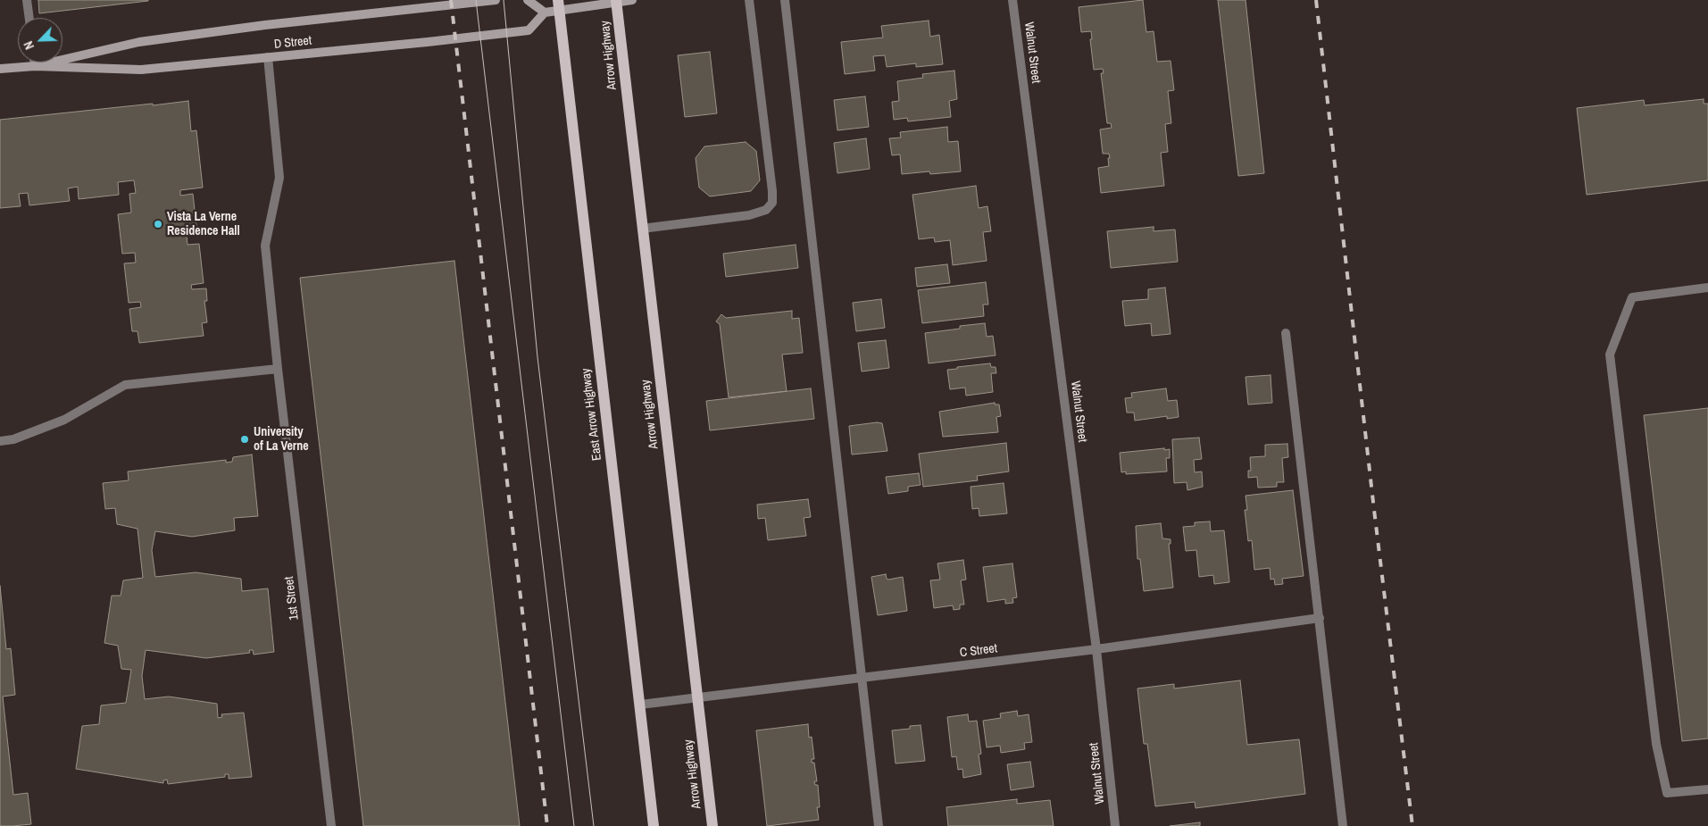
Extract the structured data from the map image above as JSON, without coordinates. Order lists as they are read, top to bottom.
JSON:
{
  "streets": {
    "main road": ["Arrow Highway", "East Arrow Highway"],
    "street": [
      "D Street",
      "Walnut Street",
      "1st Street",
      "C Street"
    ]
  },
  "crossings": [
    ["D Street", "1st Street"],
    ["Walnut Street", "C Street"],
    ["Arrow Highway", "C Street"],
    ["East Arrow Highway", "C Street"]
  ],
  "places": ["Vista La Verne Residence Hall", "University of La Verne"],
  "north": "bottom left"
}
